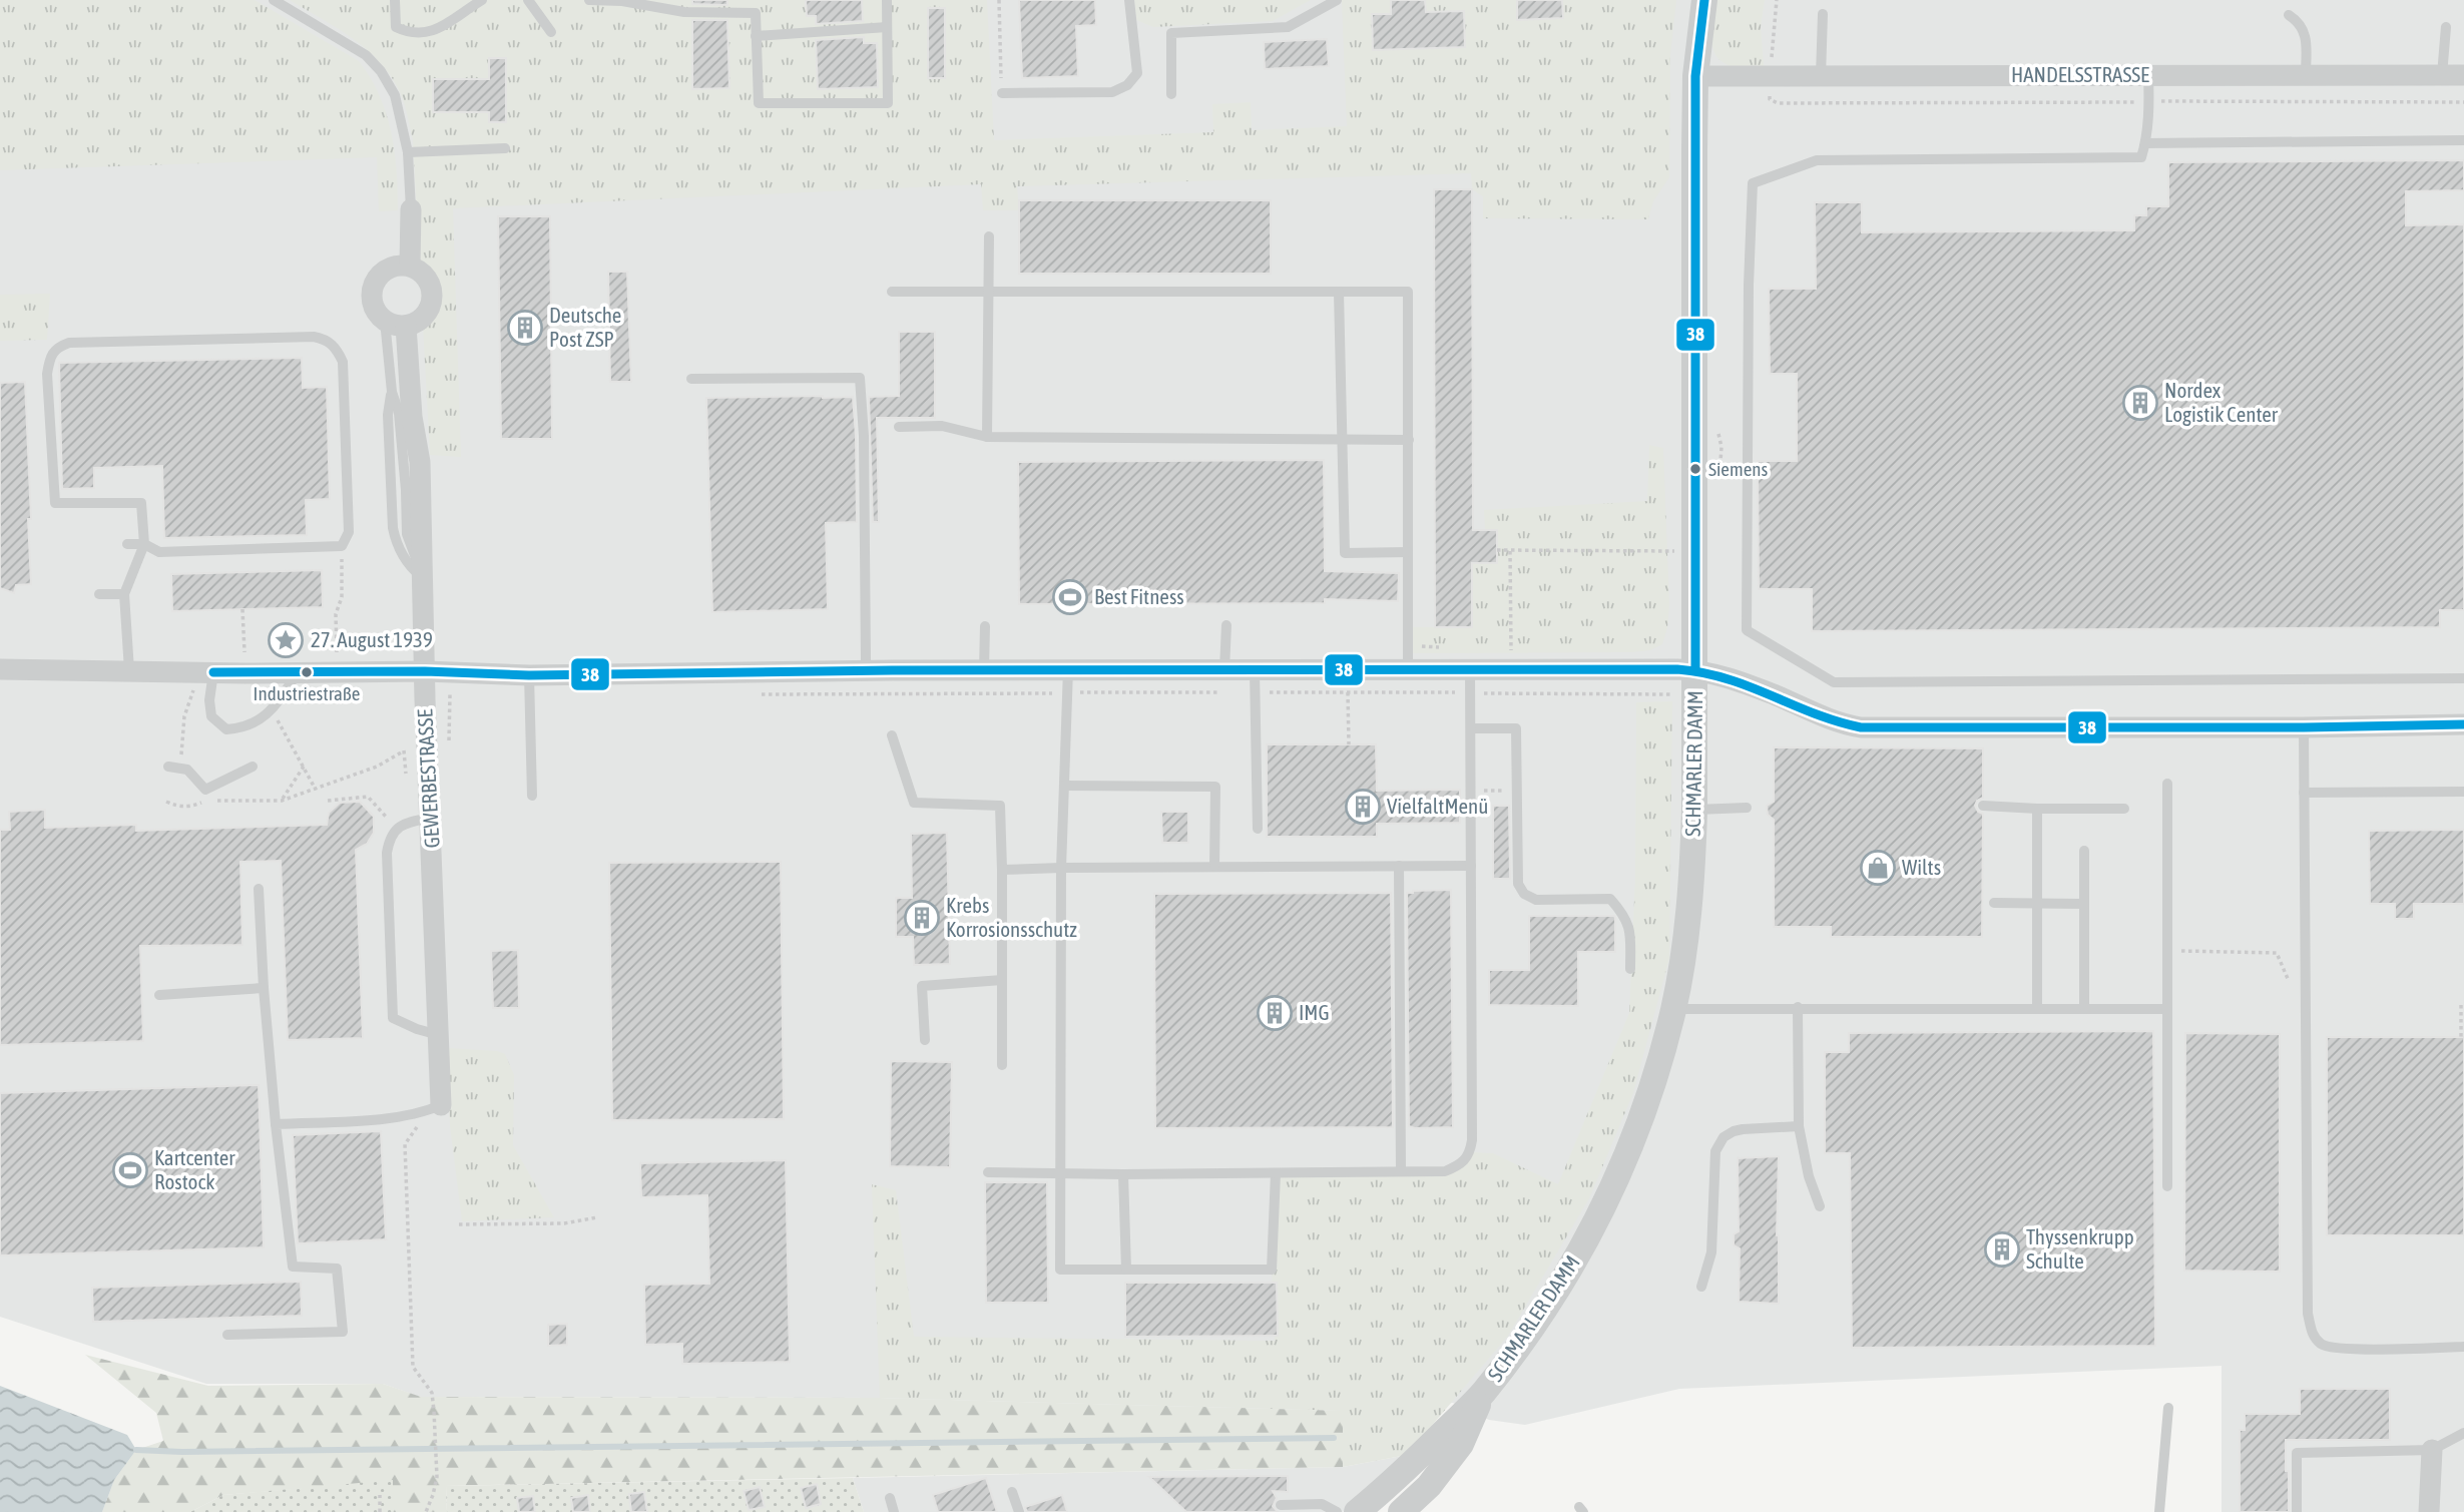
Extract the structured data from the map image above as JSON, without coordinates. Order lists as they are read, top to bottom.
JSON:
{
  "streets": {
    "street": ["HANDELSSTRASSE", "SCHMARLER DAMM", "GEWERBESTRASSE"]
  },
  "crossings": [
    ["HANDELSSTRASSE", "SCHMARLER DAMM"]
  ],
  "places": {
    "building": [
      "Deutsche Post ZSP",
      "Nordex Logistik Center",
      "VielfaltMenü",
      "Krebs Korrosionsschutz",
      "IMG",
      "Thyssenkrupp Schulte"
    ],
    "other": ["Siemens", "Industriestraße"],
    "sports": ["Best Fitness", "Kartcenter Rostock"],
    "place": ["27. August 1939"],
    "shop": ["Wilts"]
  },
  "lines": ["transit line 38"]
}
